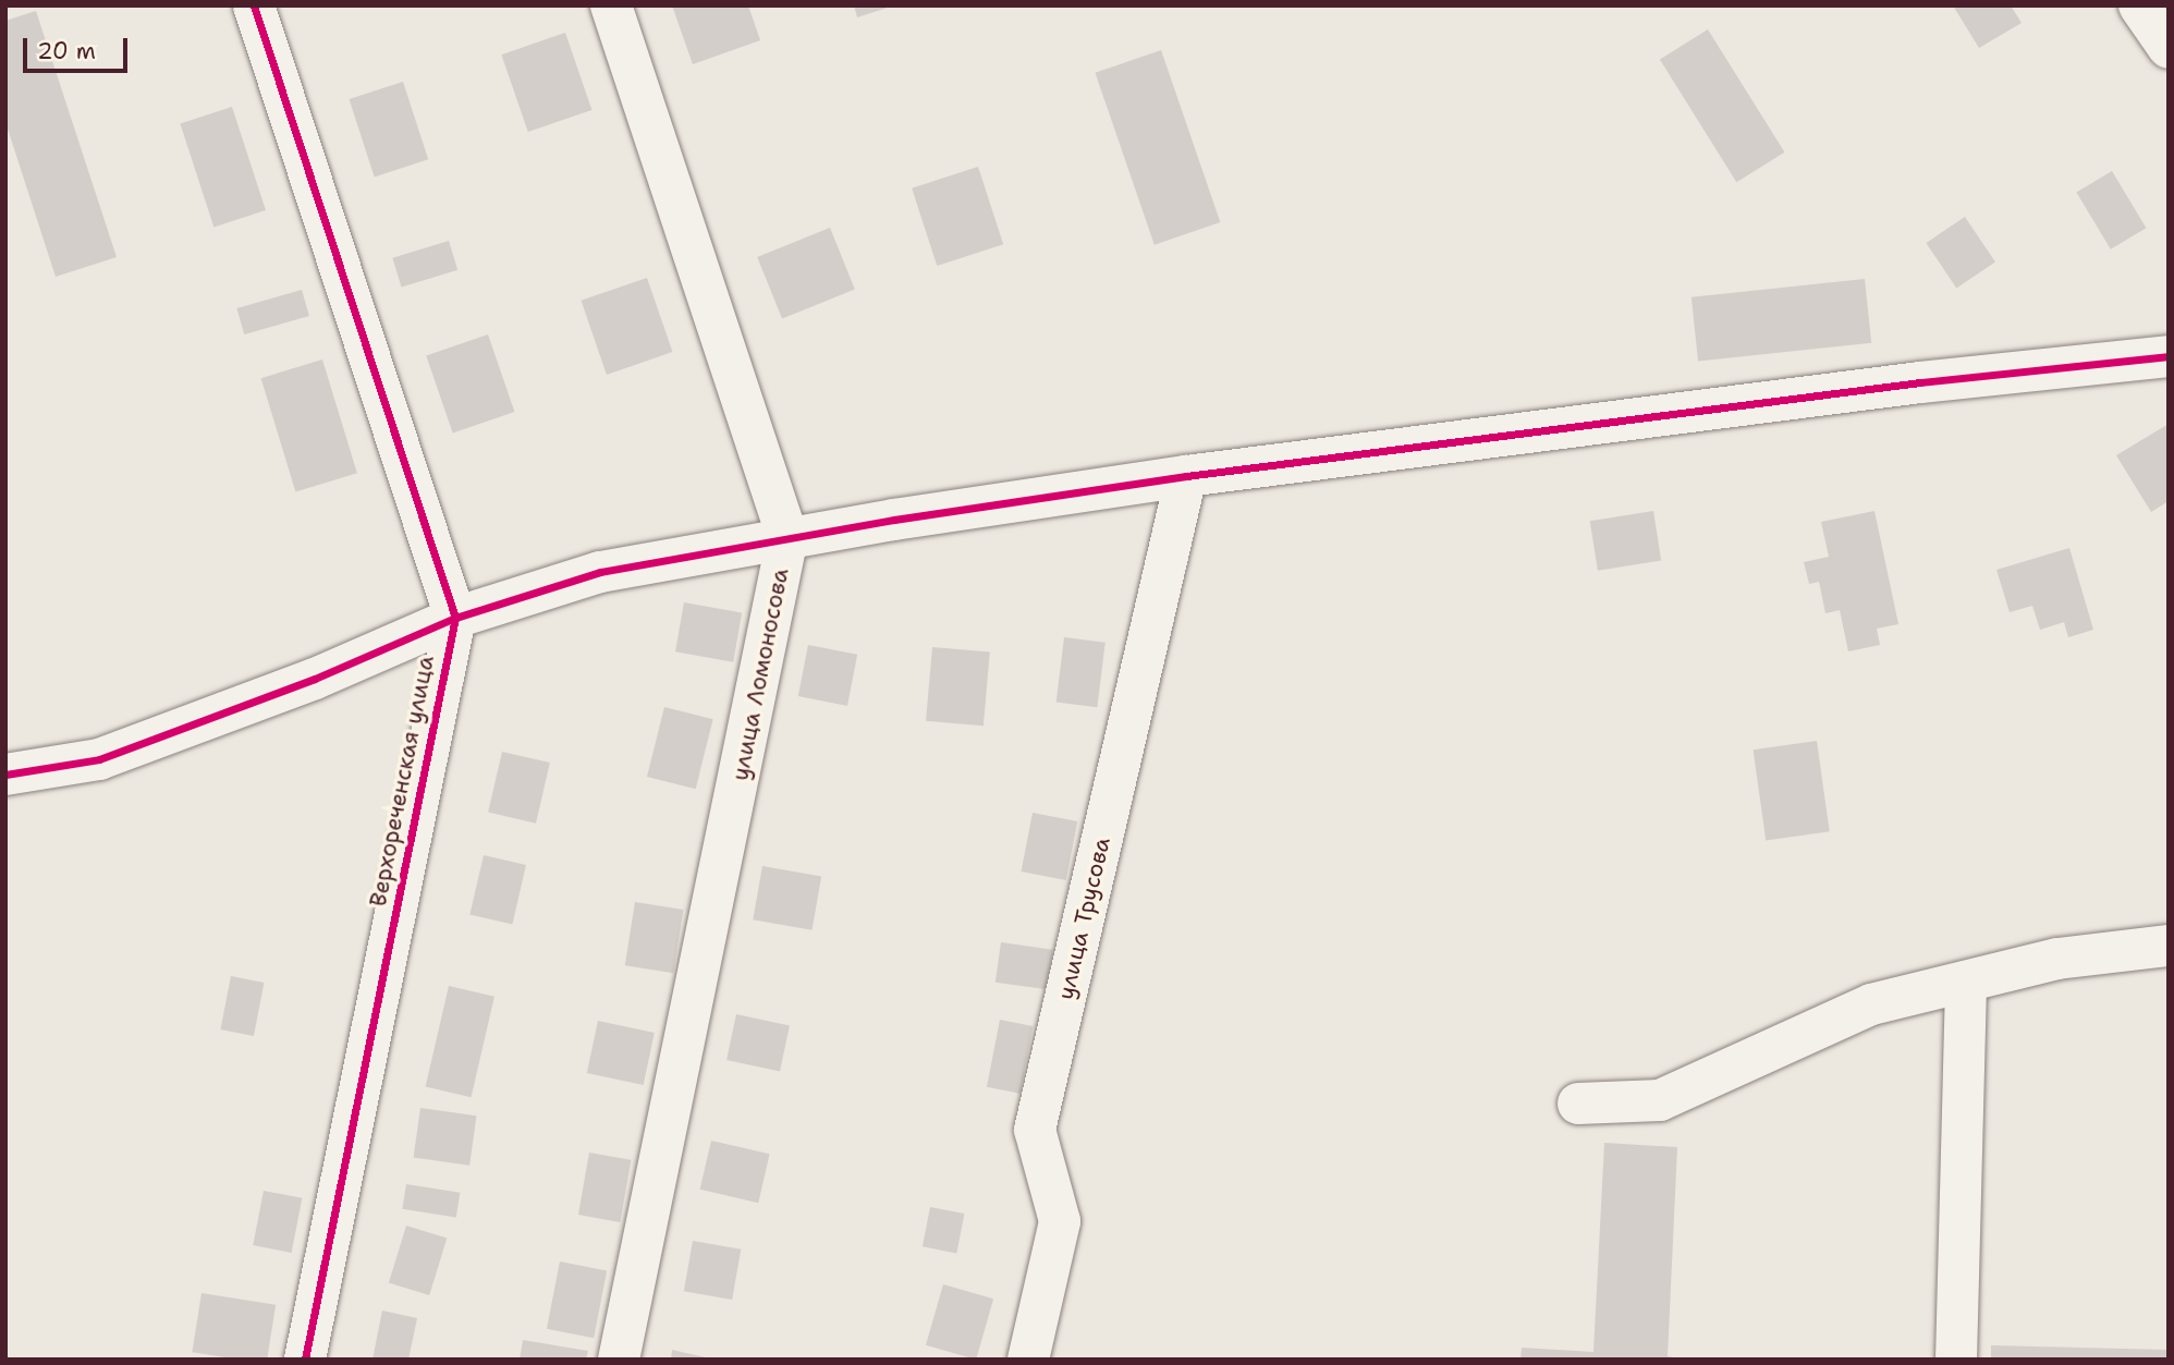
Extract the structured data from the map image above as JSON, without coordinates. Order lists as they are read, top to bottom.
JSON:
{
  "streets": {
    "street": ["улица Ломоносова", "Верхореченская улица", "улица Трусова"]
  },
  "scale_bar": "20 m"
}
